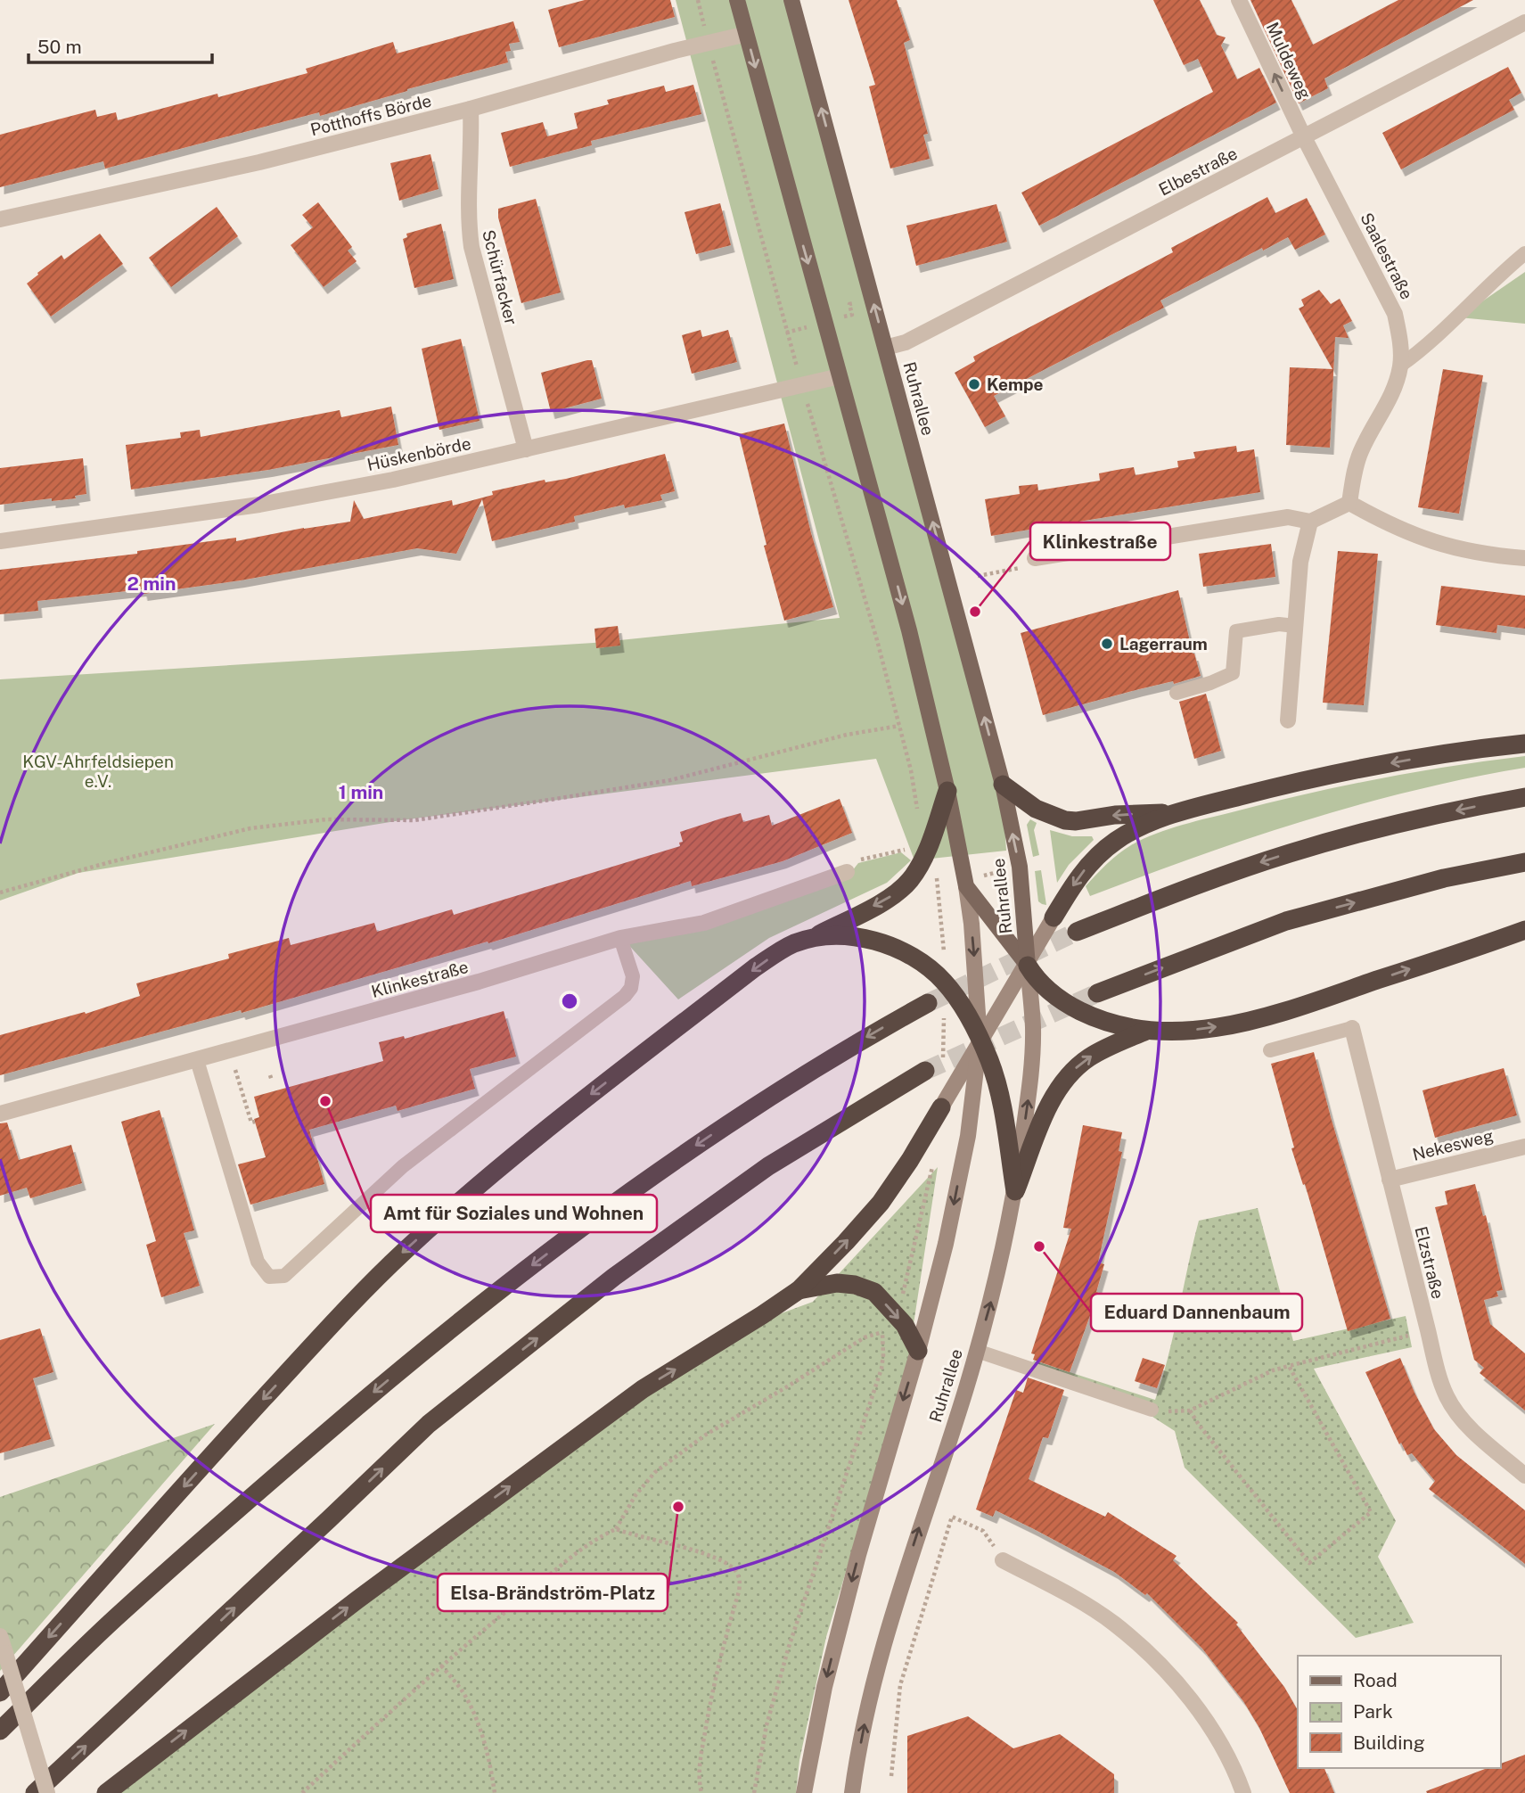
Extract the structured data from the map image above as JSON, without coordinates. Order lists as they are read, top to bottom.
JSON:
{
  "streets": {
    "main road": ["Ruhrallee"],
    "street": [
      "Muldeweg",
      "Potthoffs Börde",
      "Elbestraße",
      "Saalestraße",
      "Schürfacker",
      "Hüskenbörde",
      "Klinkestraße",
      "Nekesweg",
      "Elzstraße"
    ]
  },
  "crossings": [
    ["Muldeweg", "Elbestraße"],
    ["Muldeweg", "Saalestraße"],
    ["Potthoffs Börde", "Schürfacker"],
    ["Potthoffs Börde", "Ruhrallee"],
    ["Elbestraße", "Saalestraße"],
    ["Elbestraße", "Ruhrallee"],
    ["Schürfacker", "Hüskenbörde"],
    ["Ruhrallee", "Hüskenbörde"],
    ["Nekesweg", "Elzstraße"]
  ],
  "one_way": ["Muldeweg"],
  "parks": ["KGV-Ahrfeldsiepen e.V."],
  "places": [
    "Kempe",
    "Klinkestraße",
    "Lagerraum",
    "Amt für Soziales und Wohnen",
    "Eduard Dannenbaum",
    "Elsa-Brändström-Platz"
  ],
  "legend": ["Road", "Park", "Building"],
  "scale_bar": "50 m",
  "rings": ["2 min", "1 min"]
}
